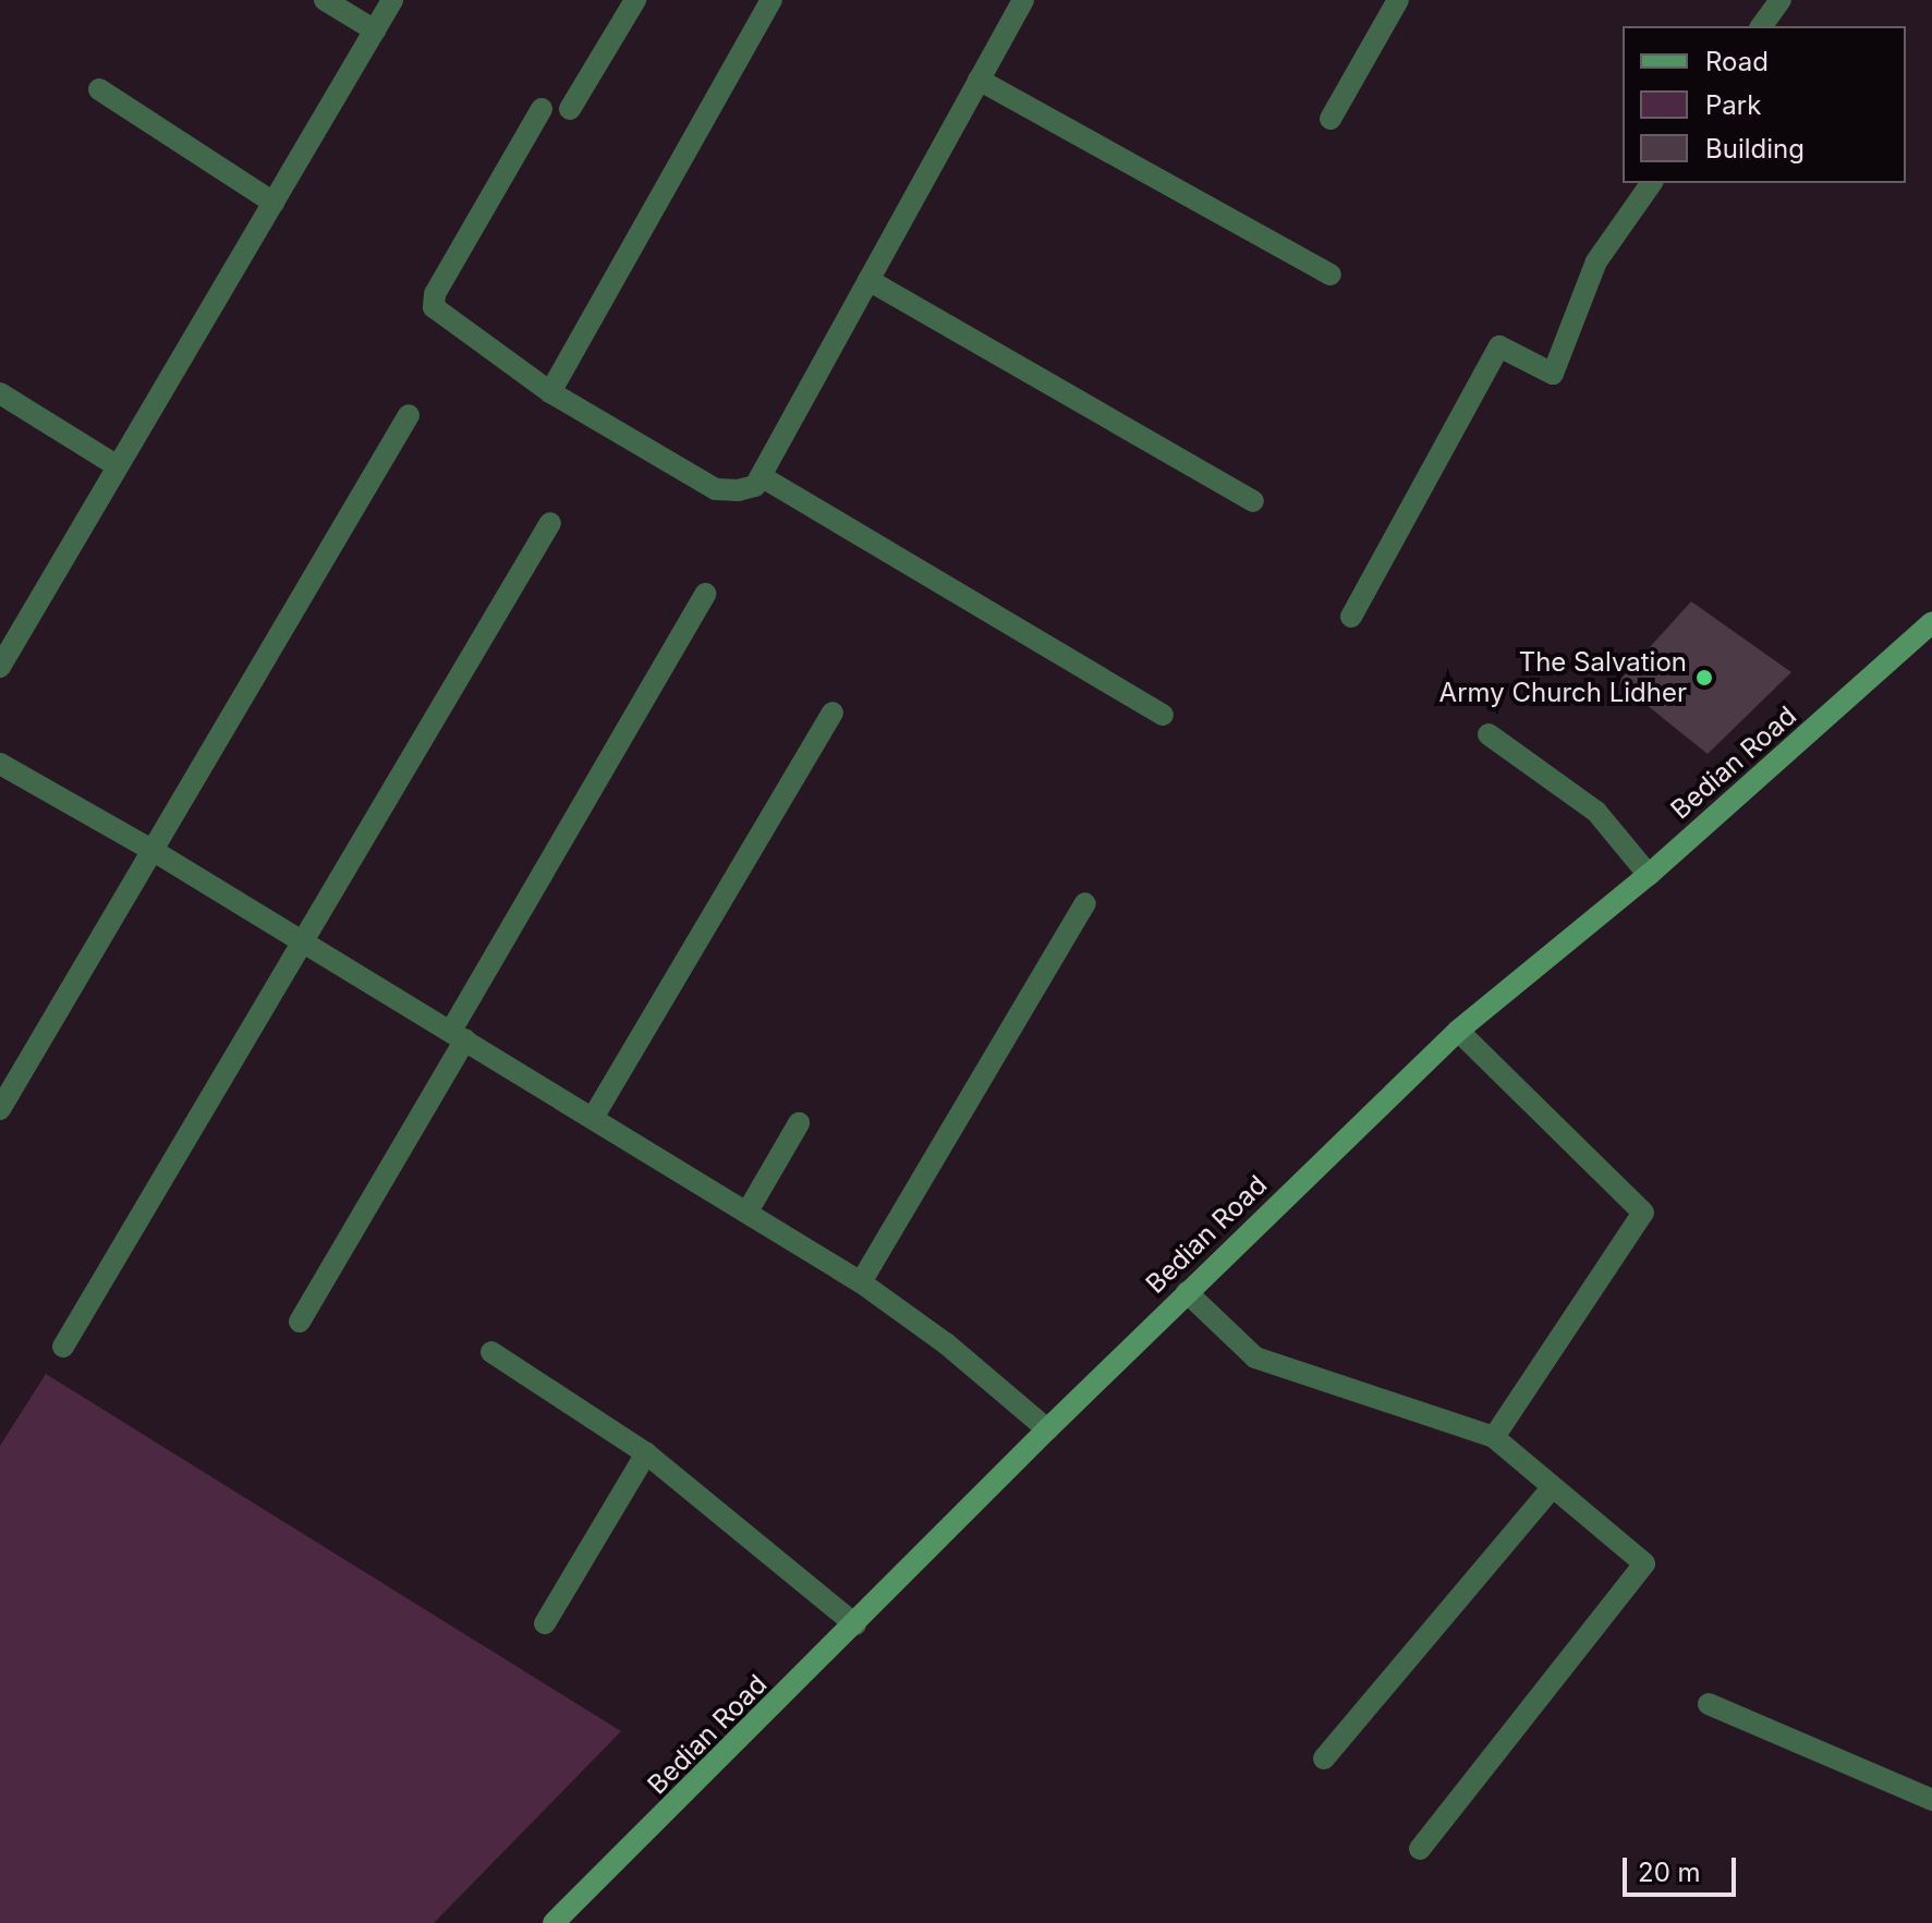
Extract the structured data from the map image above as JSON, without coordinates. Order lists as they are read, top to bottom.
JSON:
{
  "streets": {
    "main road": ["Bedian Road"]
  },
  "places": ["The Salvation Army Church Lidher"],
  "legend": ["Road", "Park", "Building"],
  "scale_bar": "20 m"
}
